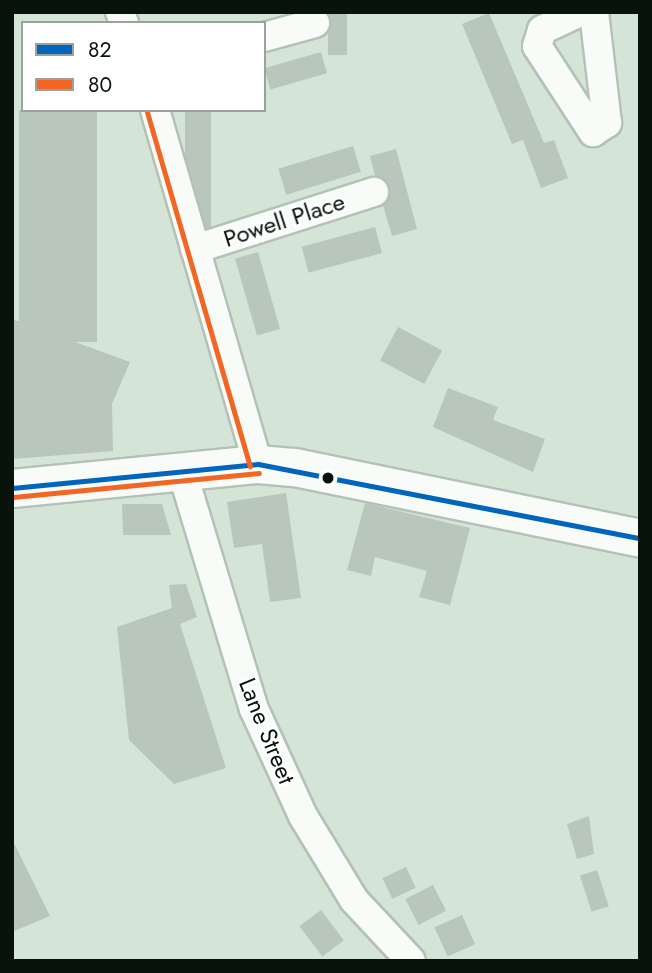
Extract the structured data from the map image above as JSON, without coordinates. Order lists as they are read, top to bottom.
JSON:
{
  "streets": {
    "street": ["Powell Place", "Lane Street"]
  },
  "lines": ["transit line 80", "transit line 82"],
  "legend": ["82", "80"]
}
